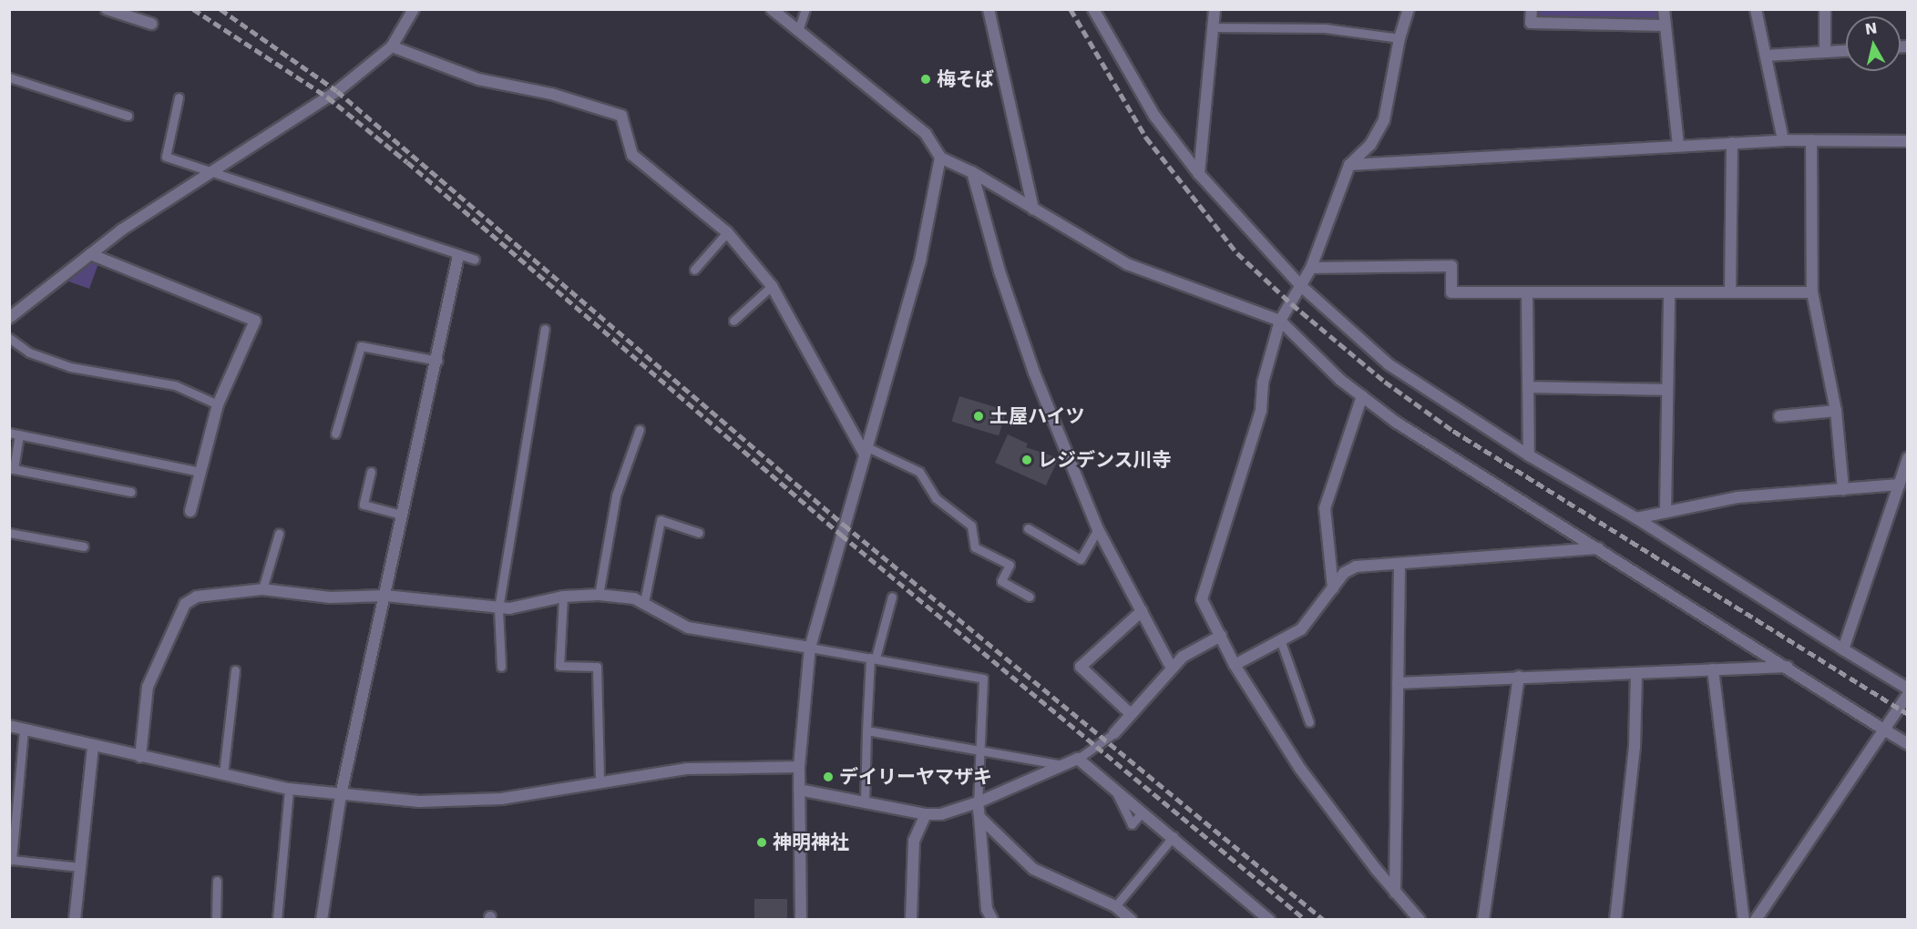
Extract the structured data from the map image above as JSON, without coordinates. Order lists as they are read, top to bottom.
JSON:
{
  "places": [
    "梅そば",
    "土屋ハイツ",
    "レジデンス川寺",
    "デイリーヤマザキ",
    "神明神社"
  ],
  "north": "top"
}
